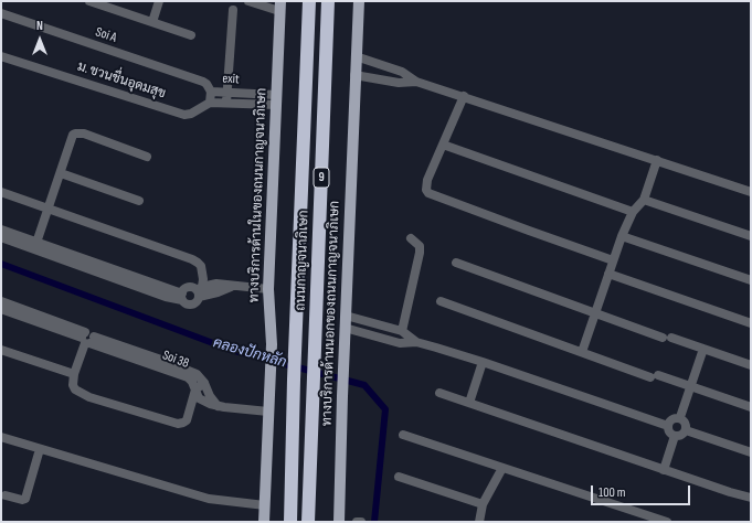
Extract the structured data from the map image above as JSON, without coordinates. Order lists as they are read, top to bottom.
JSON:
{
  "streets": {
    "highway": ["9", "ถนนกาญจนาภิเษก"],
    "main road": ["ทางบริการด้านในของถนนกาญจนาภิเษก", "ทางบริการด้านนอกของถนนกาญจนาภิเษก"],
    "street": [
      "Soi A",
      "exit",
      "ม. ชวนชื่นอุดมสุข",
      "Soi 38"
    ]
  },
  "crossings": [
    ["Soi A", "exit"],
    ["exit", "ทางบริการด้านในของถนนกาญจนาภิเษก"],
    ["ทางบริการด้านในของถนนกาญจนาภิเษก", "Soi 38"]
  ],
  "water": ["คลองปักหลัก"],
  "scale_bar": "100 m",
  "north": "top"
}
